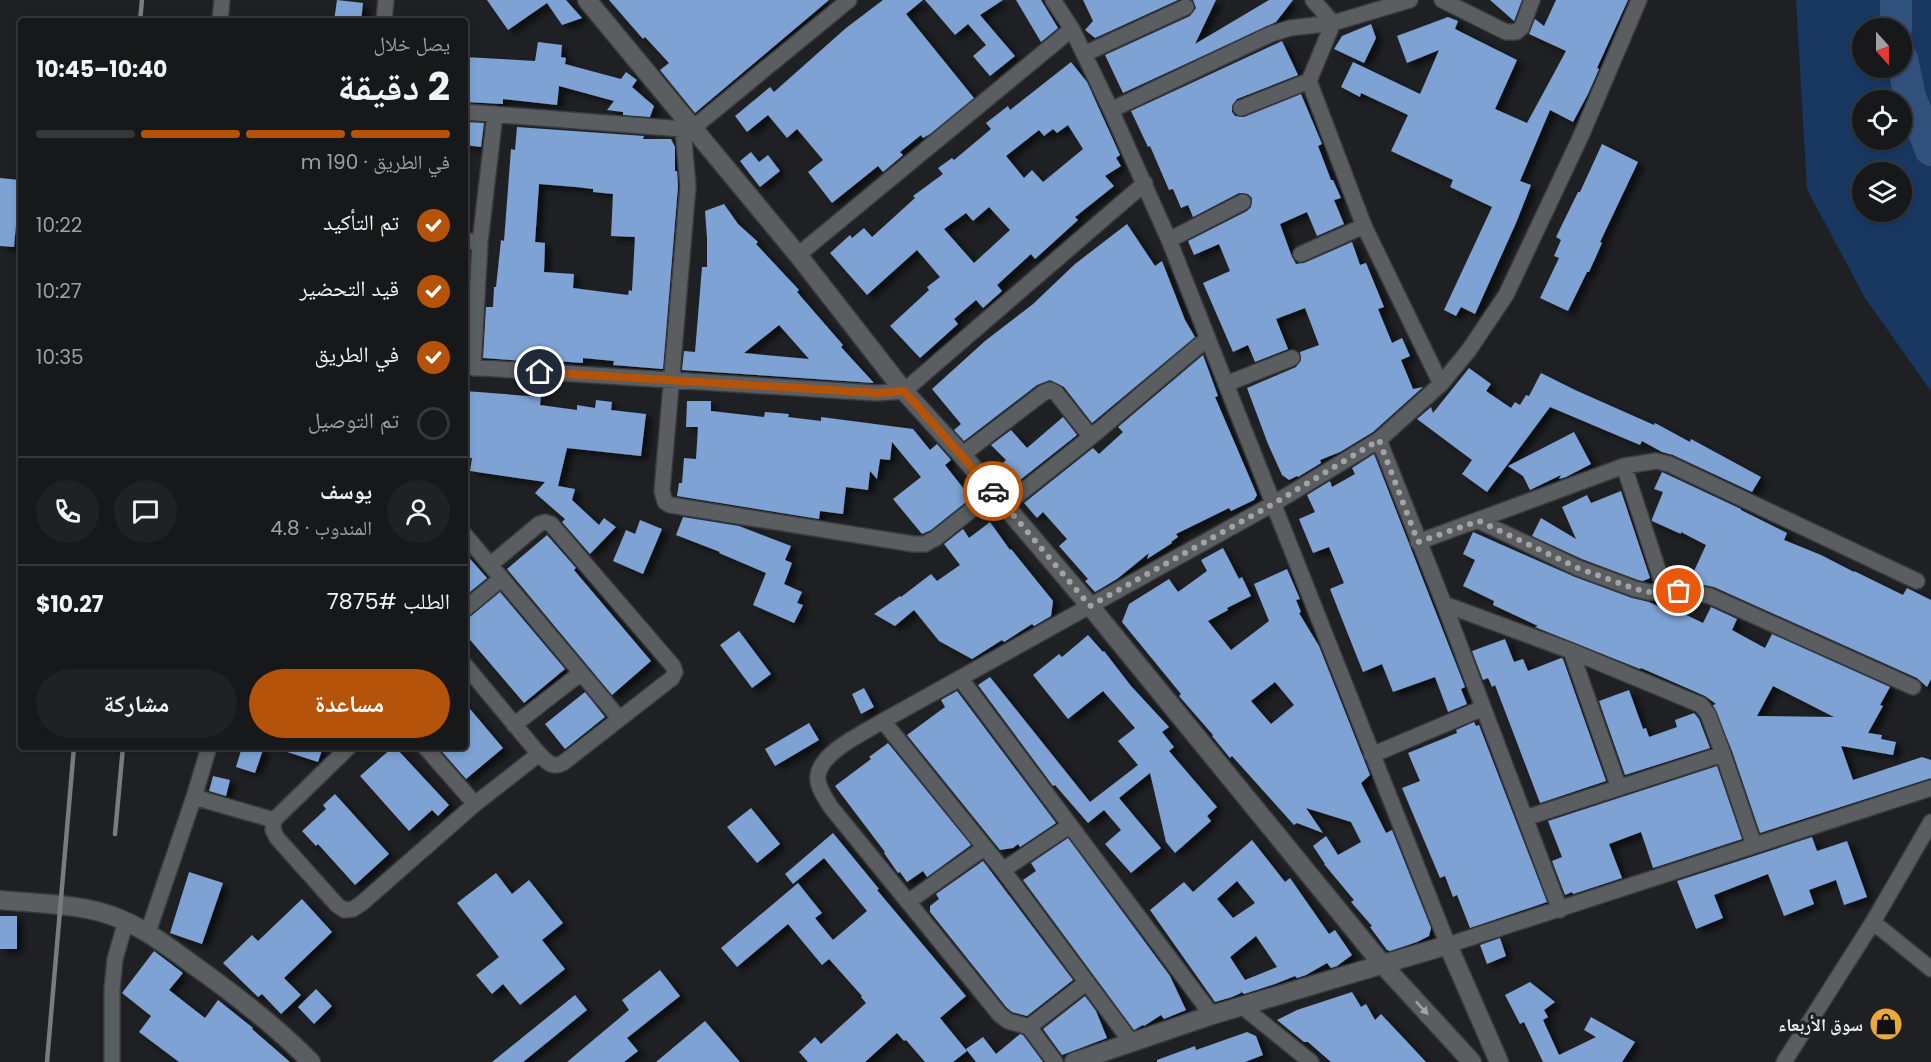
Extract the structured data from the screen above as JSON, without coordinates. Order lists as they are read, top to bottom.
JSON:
{
  "places": {
    "shop": ["سوق الأربعاء"]
  },
  "north": "bottom",
  "page": {
    "heading": ["2 دقيقة", "يصل خلال", "10:40–10:45"],
    "panel": [
      "يوسف",
      "المندوب · 4.8",
      "الطلب #7875",
      "$10.27"
    ],
    "bar": "في الطريق · 190 m",
    "list": [
      ["تم التأكيد", "10:22"],
      ["قيد التحضير", "10:27"],
      ["في الطريق", "10:35"],
      "تم التوصيل"
    ],
    "buttons": ["مساعدة", "مشاركة"]
  }
}
